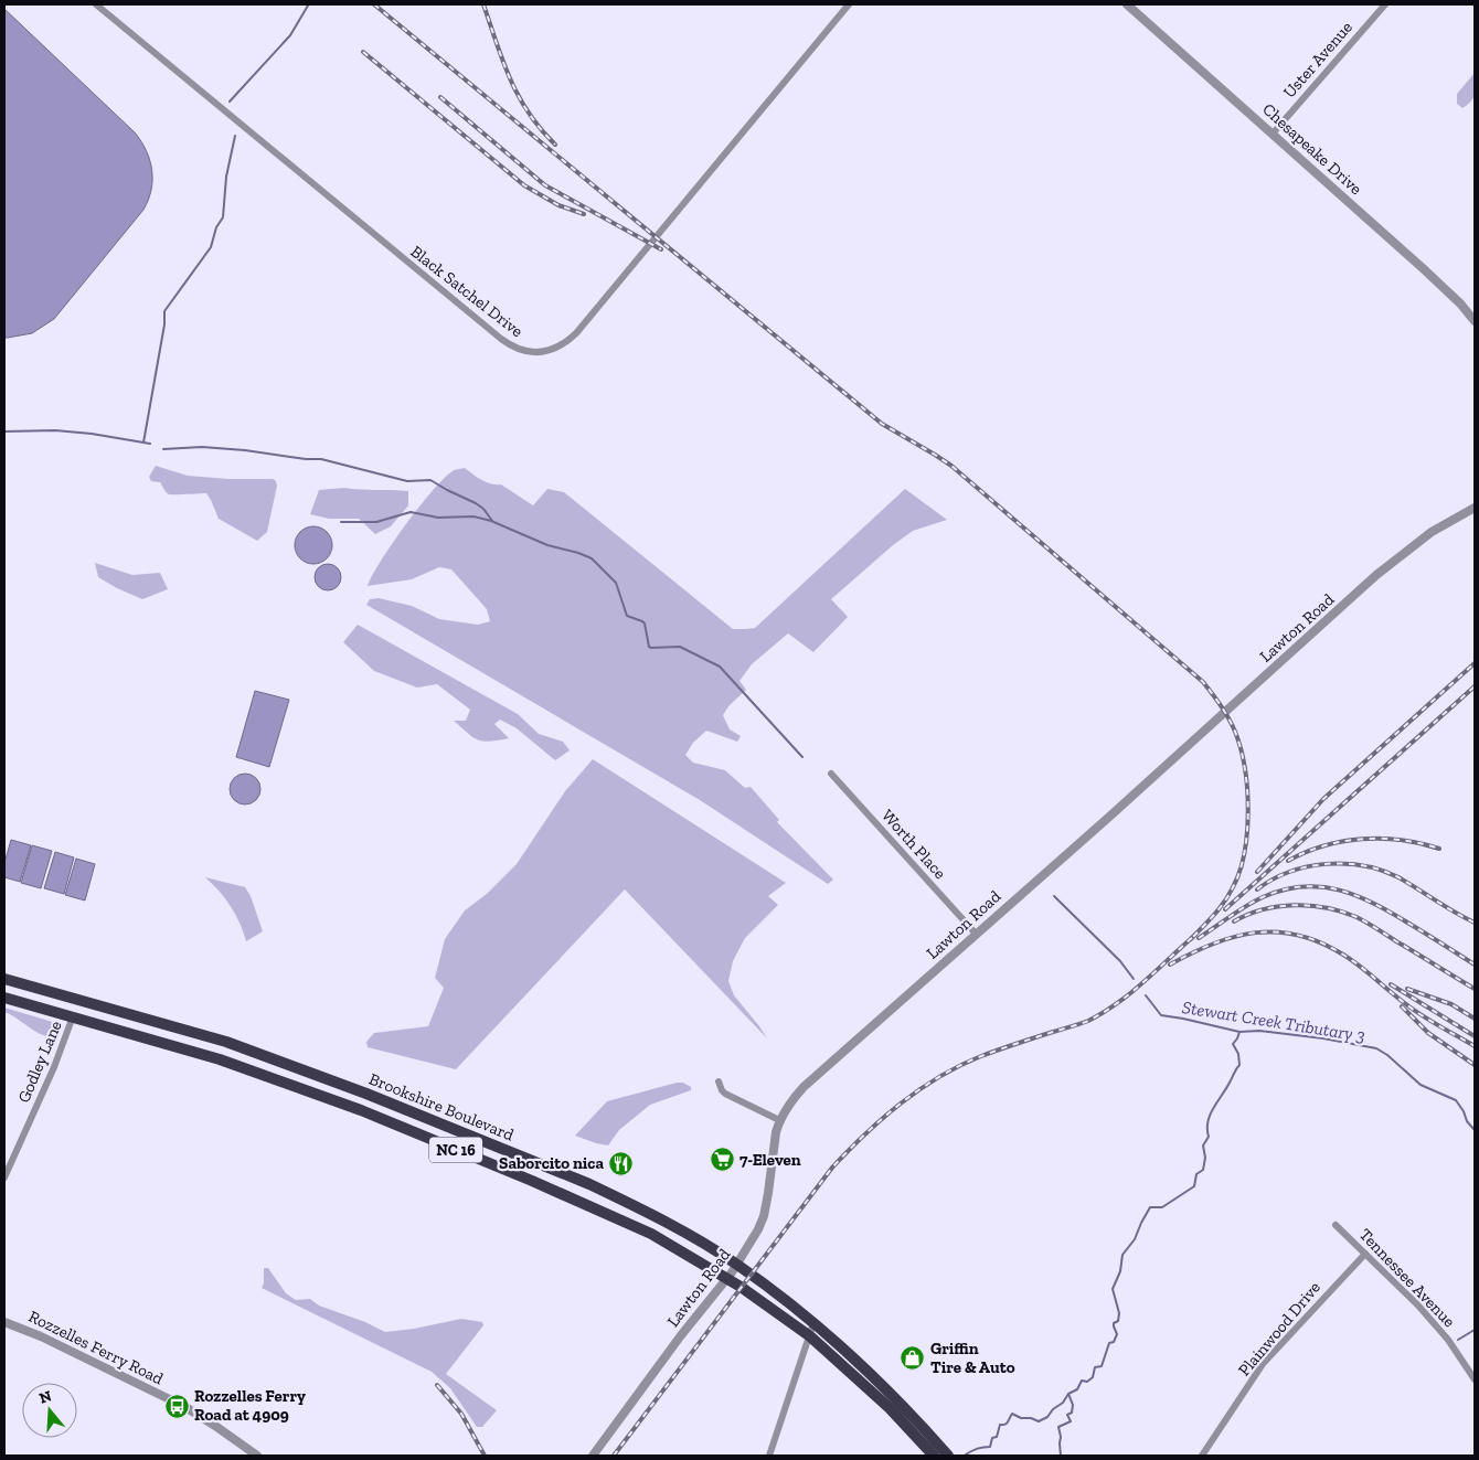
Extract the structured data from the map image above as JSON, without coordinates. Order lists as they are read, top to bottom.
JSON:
{
  "streets": {
    "highway": ["Brookshire Boulevard", "NC 16"],
    "street": [
      "Uster Avenue",
      "Chesapeake Drive",
      "Black Satchel Drive",
      "Lawton Road",
      "Worth Place",
      "Godley Lane",
      "Tennessee Avenue",
      "Plainwood Drive",
      "Rozzelles Ferry Road"
    ]
  },
  "crossings": [
    ["Uster Avenue", "Chesapeake Drive"],
    ["Lawton Road", "Worth Place"],
    ["Lawton Road", "Brookshire Boulevard"],
    ["Godley Lane", "Brookshire Boulevard"],
    ["Tennessee Avenue", "Plainwood Drive"]
  ],
  "water": ["Stewart Creek Tributary 3"],
  "places": {
    "supermarket": ["7-Eleven"],
    "restaurant": ["Saborcito nica"],
    "shop": ["Griffin Tire & Auto"],
    "bus stop": ["Rozzelles Ferry Road at 4909"]
  },
  "north": "top"
}
